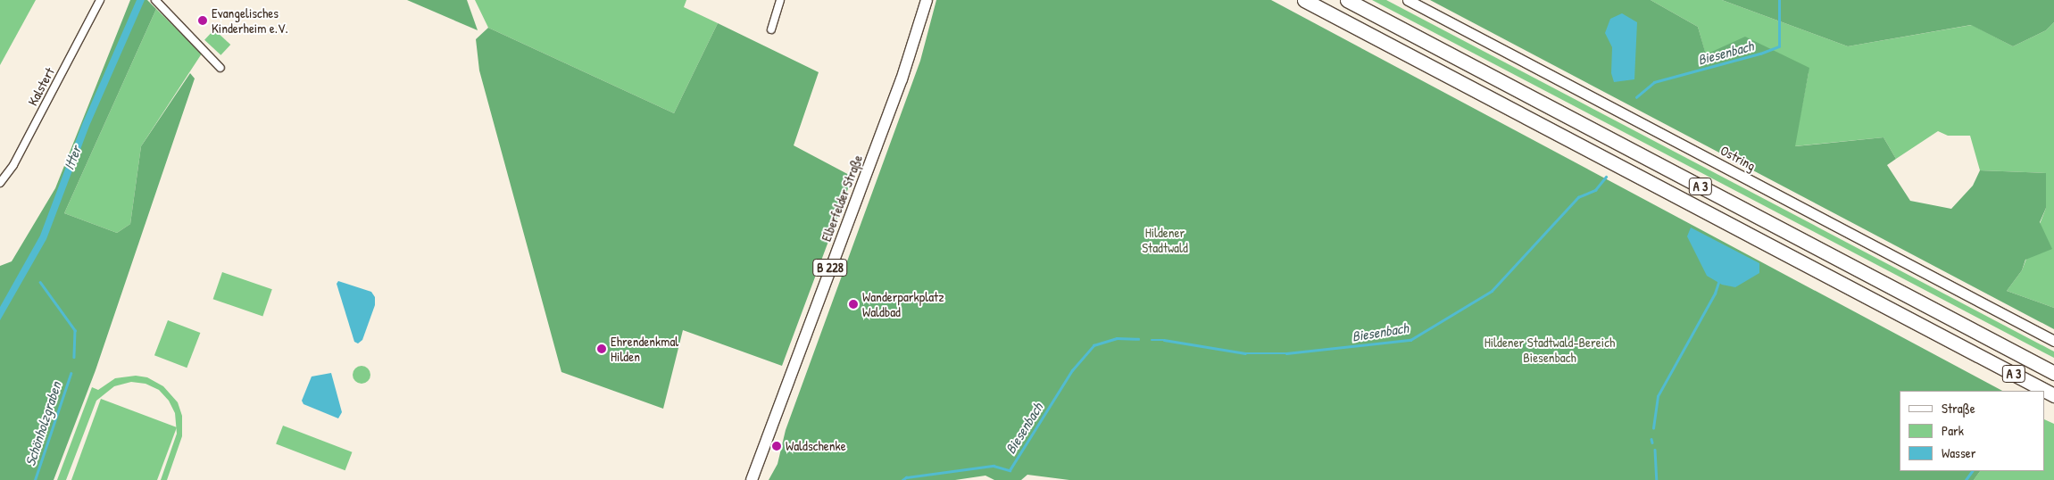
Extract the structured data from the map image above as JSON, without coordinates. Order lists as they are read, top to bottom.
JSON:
{
  "streets": {
    "highway": ["A 3"],
    "main road": ["Ostring", "Elberfelder Straße", "B 228"],
    "street": ["Kalstert"]
  },
  "water": ["Biesenbach", "Itter", "Schönholzgraben"],
  "parks": ["Hildener Stadtwald", "Hildener Stadtwald-Bereich Biesenbach"],
  "places": [
    "Evangelisches Kinderheim e.V.",
    "Wanderparkplatz Waldbad",
    "Ehrendenkmal Hilden",
    "Waldschenke"
  ],
  "legend": ["Straße", "Park", "Wasser"]
}
